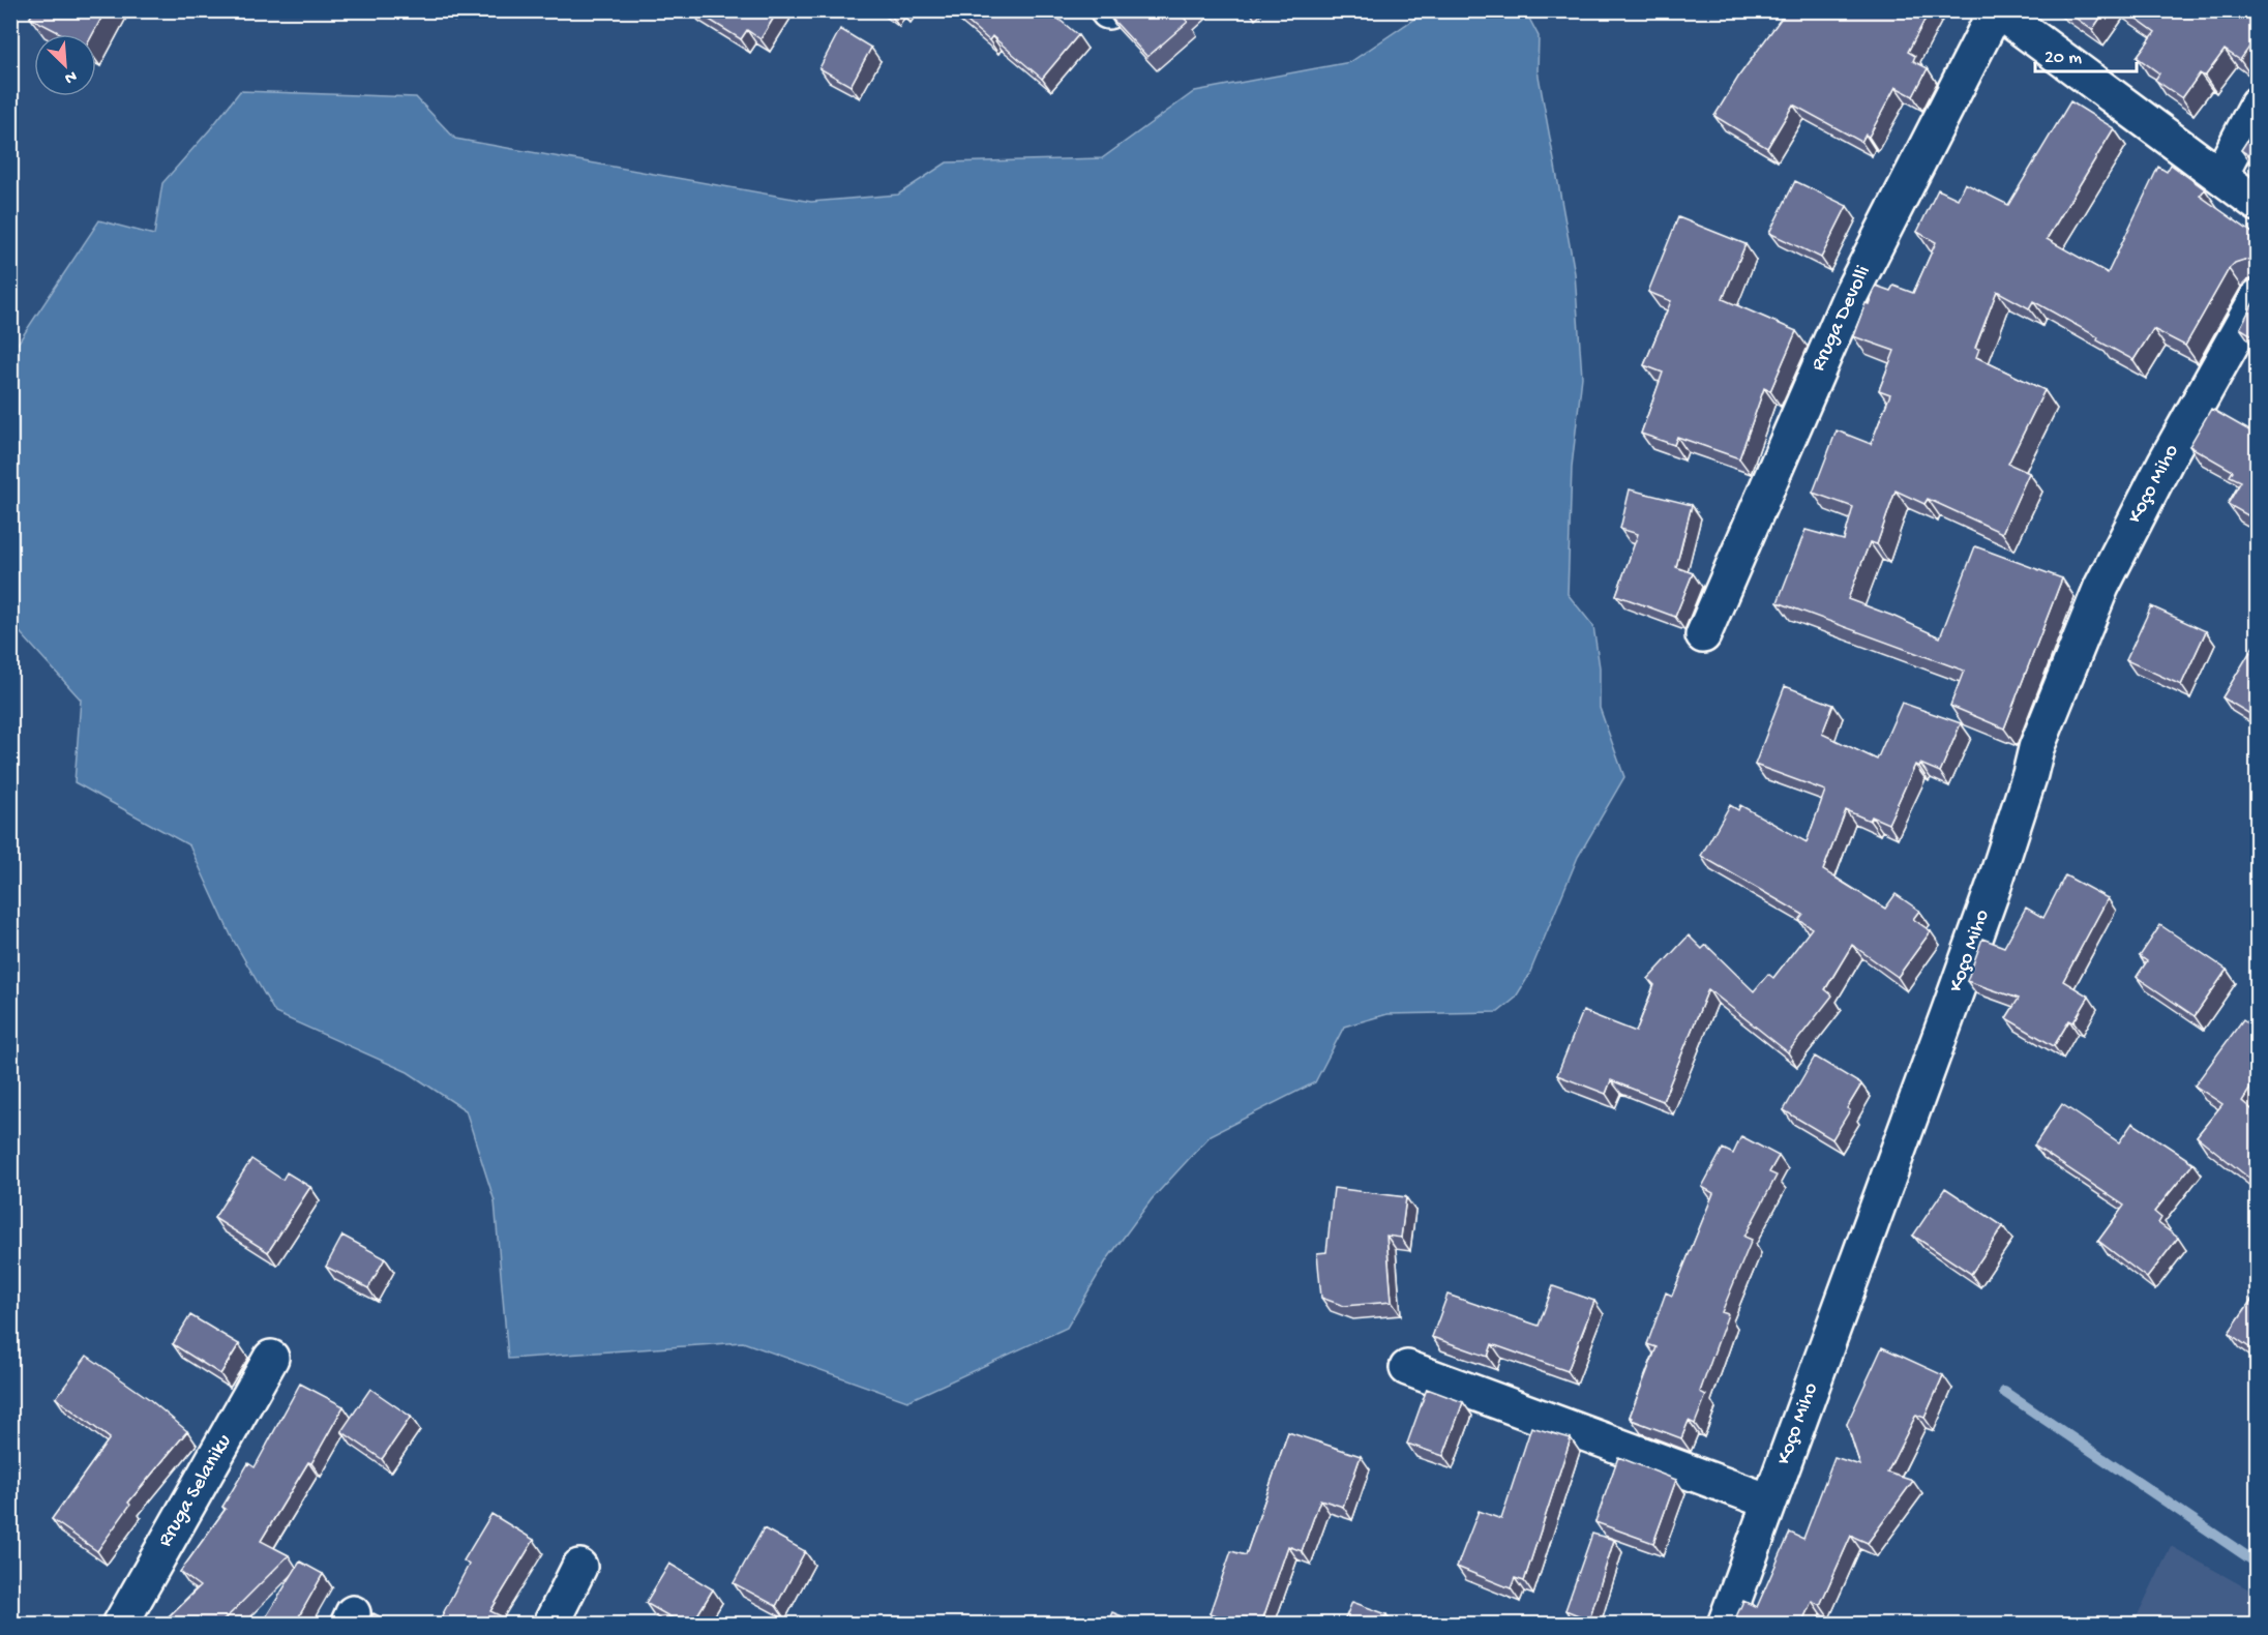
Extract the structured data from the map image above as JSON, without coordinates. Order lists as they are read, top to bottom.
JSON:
{
  "streets": {
    "street": ["Rruga Devolli", "Koço Miho", "Rruga Selaniku"]
  },
  "scale_bar": "20 m",
  "north": "bottom right"
}
